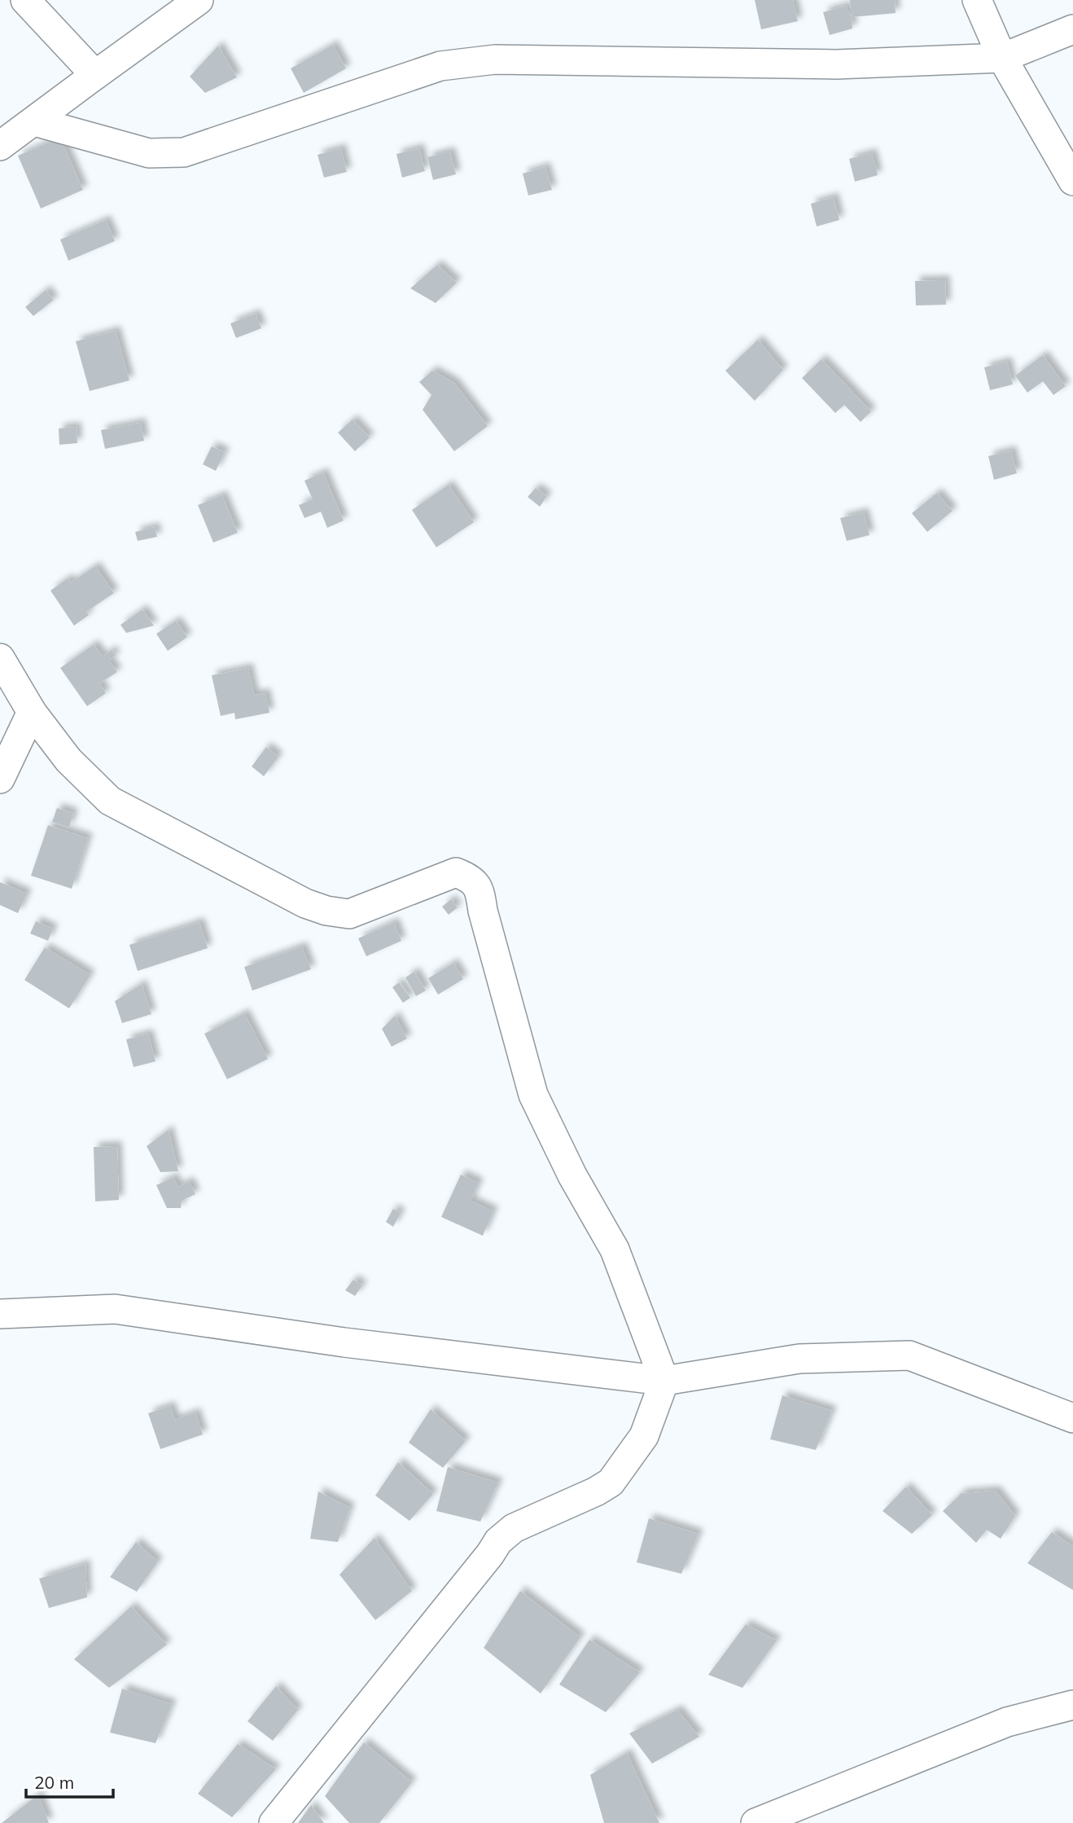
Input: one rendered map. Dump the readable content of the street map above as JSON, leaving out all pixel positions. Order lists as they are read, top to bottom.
{
  "scale_bar": "20 m"
}
